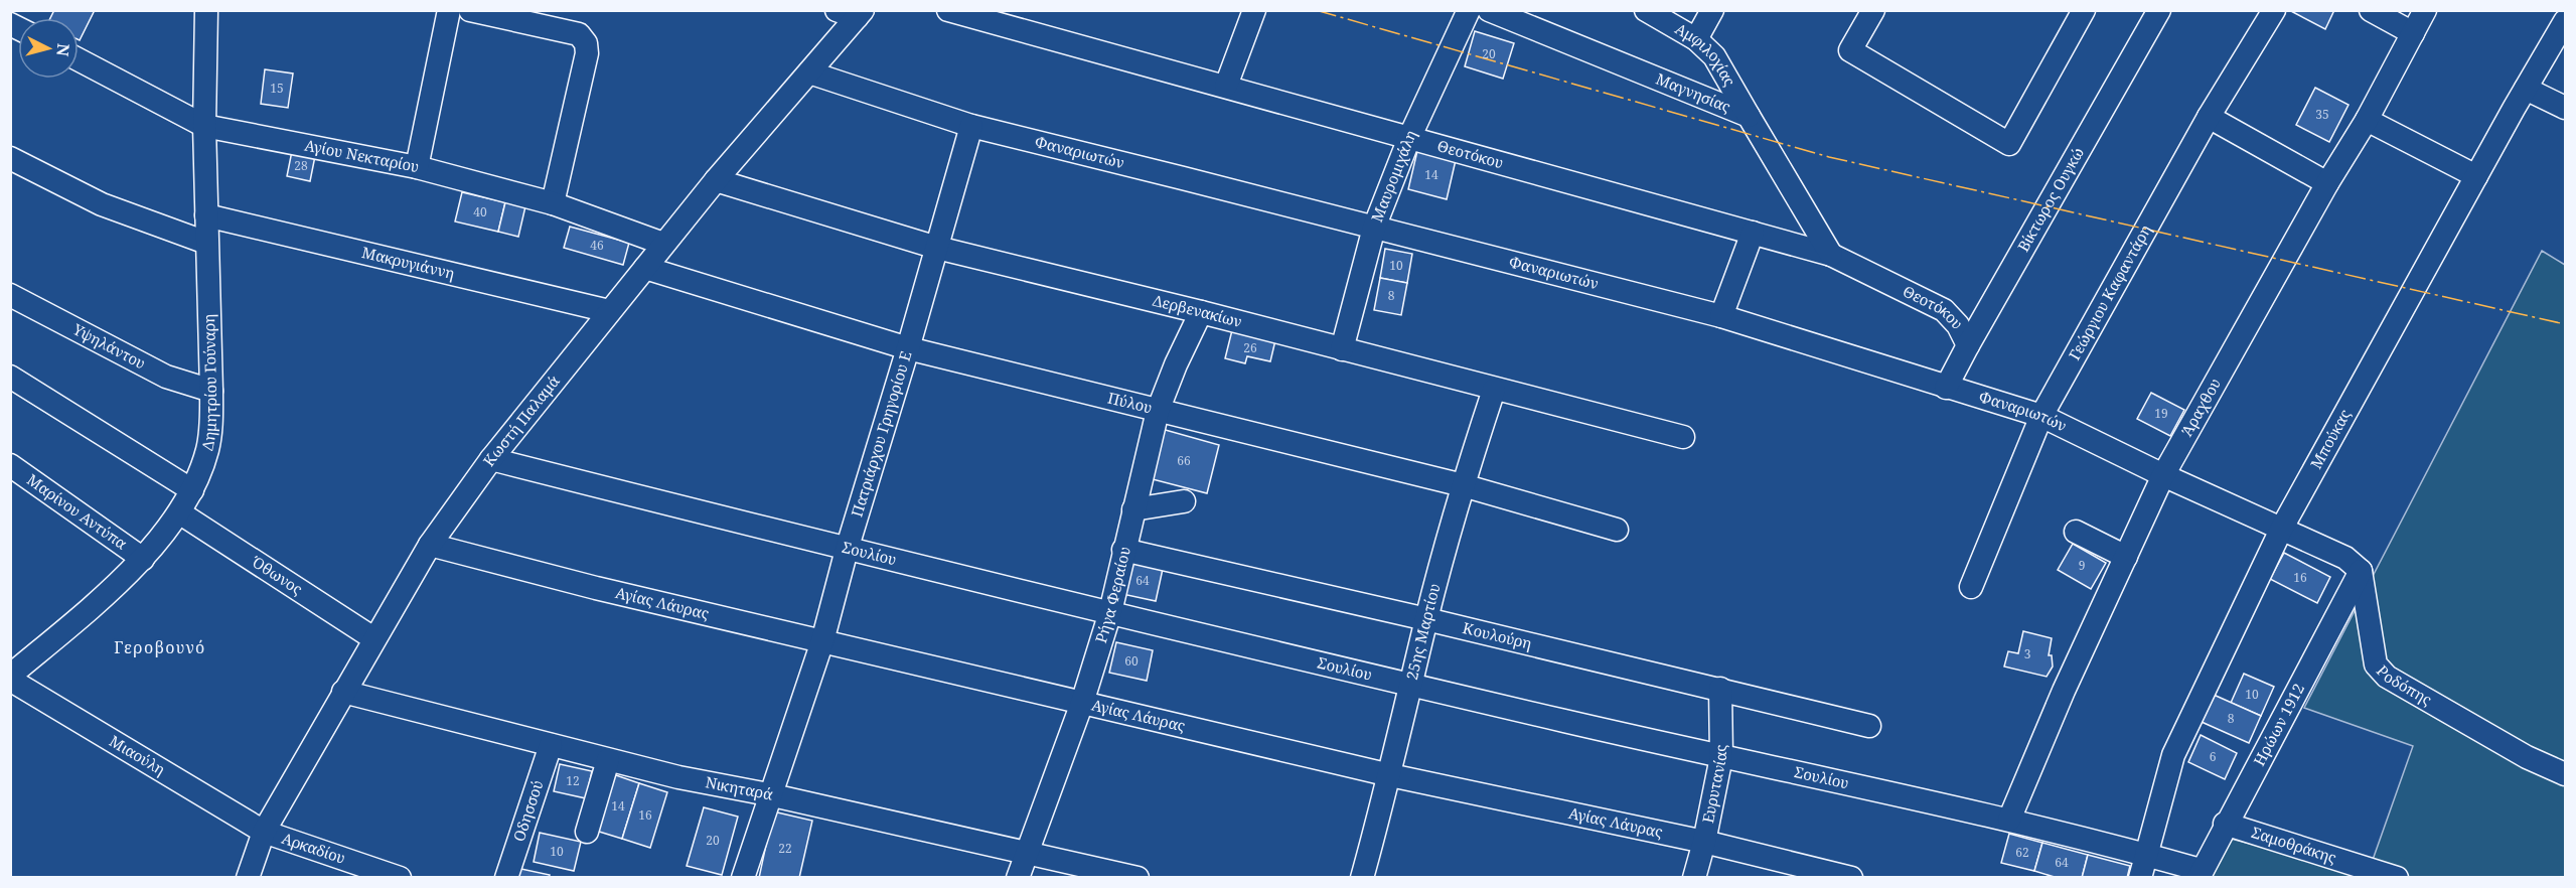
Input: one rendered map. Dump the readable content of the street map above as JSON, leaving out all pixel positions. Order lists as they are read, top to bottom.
{
  "streets": {
    "street": [
      "Αμφιλοχίας",
      "Μαγνησίας",
      "Φαναριωτών",
      "Θεοτόκου",
      "Αγίου Νεκταρίου",
      "Μαυρομιχάλη",
      "Βίκτωρος Ουγκώ",
      "Μακρυγιάννη",
      "Γεώργιου Καφαντάρη",
      "Δερβενακίων",
      "Υψηλάντου",
      "Δημητρίου Γούναρη",
      "Πύλου",
      "Άραχθου",
      "Κωστή Παλαμά",
      "Πατριάρχου Γρηγορίου Ε",
      "Μπούκας",
      "Μαρίνου Αντύπα",
      "Σουλίου",
      "Όθωνος",
      "Ρήγα Φεραίου",
      "Αγίας Λάυρας",
      "25ης Μαρτίου",
      "Κουλούρη",
      "Ροδόπης",
      "Ηρώων 1912",
      "Μιαούλη",
      "Ευρυτανίας",
      "Νικηταρά",
      "Οδησσού",
      "Σαμοθράκης",
      "Αρκαδίου"
    ]
  },
  "crossings": [
    ["Αμφιλοχίας", "Μαγνησίας"],
    ["Μαγνησίας", "Θεοτόκου"],
    ["Φαναριωτών", "Μαυρομιχάλη"],
    ["Φαναριωτών", "Βίκτωρος Ουγκώ"],
    ["Φαναριωτών", "Γεώργιου Καφαντάρη"],
    ["Φαναριωτών", "Άραχθου"],
    ["Φαναριωτών", "Κωστή Παλαμά"],
    ["Φαναριωτών", "Πατριάρχου Γρηγορίου Ε"],
    ["Φαναριωτών", "Μπούκας"],
    ["Θεοτόκου", "Μαυρομιχάλη"],
    ["Θεοτόκου", "Βίκτωρος Ουγκώ"],
    ["Αγίου Νεκταρίου", "Δημητρίου Γούναρη"],
    ["Αγίου Νεκταρίου", "Κωστή Παλαμά"],
    ["Μαυρομιχάλη", "Δερβενακίων"],
    ["Μακρυγιάννη", "Δημητρίου Γούναρη"],
    ["Μακρυγιάννη", "Κωστή Παλαμά"],
    ["Δερβενακίων", "Κωστή Παλαμά"],
    ["Δερβενακίων", "Πατριάρχου Γρηγορίου Ε"],
    ["Δερβενακίων", "Ρήγα Φεραίου"],
    ["Δερβενακίων", "25ης Μαρτίου"],
    ["Υψηλάντου", "Δημητρίου Γούναρη"],
    ["Δημητρίου Γούναρη", "Μαρίνου Αντύπα"],
    ["Δημητρίου Γούναρη", "Όθωνος"],
    ["Δημητρίου Γούναρη", "Μιαούλη"],
    ["Πύλου", "Κωστή Παλαμά"],
    ["Πύλου", "Πατριάρχου Γρηγορίου Ε"],
    ["Πύλου", "Ρήγα Φεραίου"],
    ["Πύλου", "25ης Μαρτίου"],
    ["Άραχθου", "Σουλίου"],
    ["Κωστή Παλαμά", "Σουλίου"],
    ["Κωστή Παλαμά", "Όθωνος"],
    ["Κωστή Παλαμά", "Αγίας Λάυρας"],
    ["Κωστή Παλαμά", "Μιαούλη"],
    ["Κωστή Παλαμά", "Νικηταρά"],
    ["Κωστή Παλαμά", "Αρκαδίου"],
    ["Πατριάρχου Γρηγορίου Ε", "Σουλίου"],
    ["Πατριάρχου Γρηγορίου Ε", "Αγίας Λάυρας"],
    ["Πατριάρχου Γρηγορίου Ε", "Νικηταρά"],
    ["Μπούκας", "Σουλίου"],
    ["Σουλίου", "Ρήγα Φεραίου"],
    ["Σουλίου", "25ης Μαρτίου"],
    ["Σουλίου", "Ηρώων 1912"],
    ["Σουλίου", "Ευρυτανίας"],
    ["Ρήγα Φεραίου", "Αγίας Λάυρας"],
    ["Ρήγα Φεραίου", "Κουλούρη"],
    ["Ρήγα Φεραίου", "Νικηταρά"],
    ["Αγίας Λάυρας", "25ης Μαρτίου"],
    ["Αγίας Λάυρας", "Ευρυτανίας"],
    ["25ης Μαρτίου", "Κουλούρη"],
    ["Κουλούρη", "Ευρυτανίας"],
    ["Ροδόπης", "Ηρώων 1912"],
    ["Ηρώων 1912", "Σαμοθράκης"],
    ["Μιαούλη", "Αρκαδίου"],
    ["Νικηταρά", "Οδησσού"]
  ],
  "districts": ["Γεροβουνό"],
  "house_numbers": [
    "20",
    "15",
    "35",
    "28",
    "14",
    "40",
    "46",
    "10",
    "8",
    "26",
    "19",
    "66",
    "9",
    "16",
    "64",
    "3",
    "60",
    "10",
    "8",
    "6",
    "12",
    "14",
    "16",
    "20",
    "22",
    "10",
    "62",
    "64"
  ],
  "north": "right"
}
